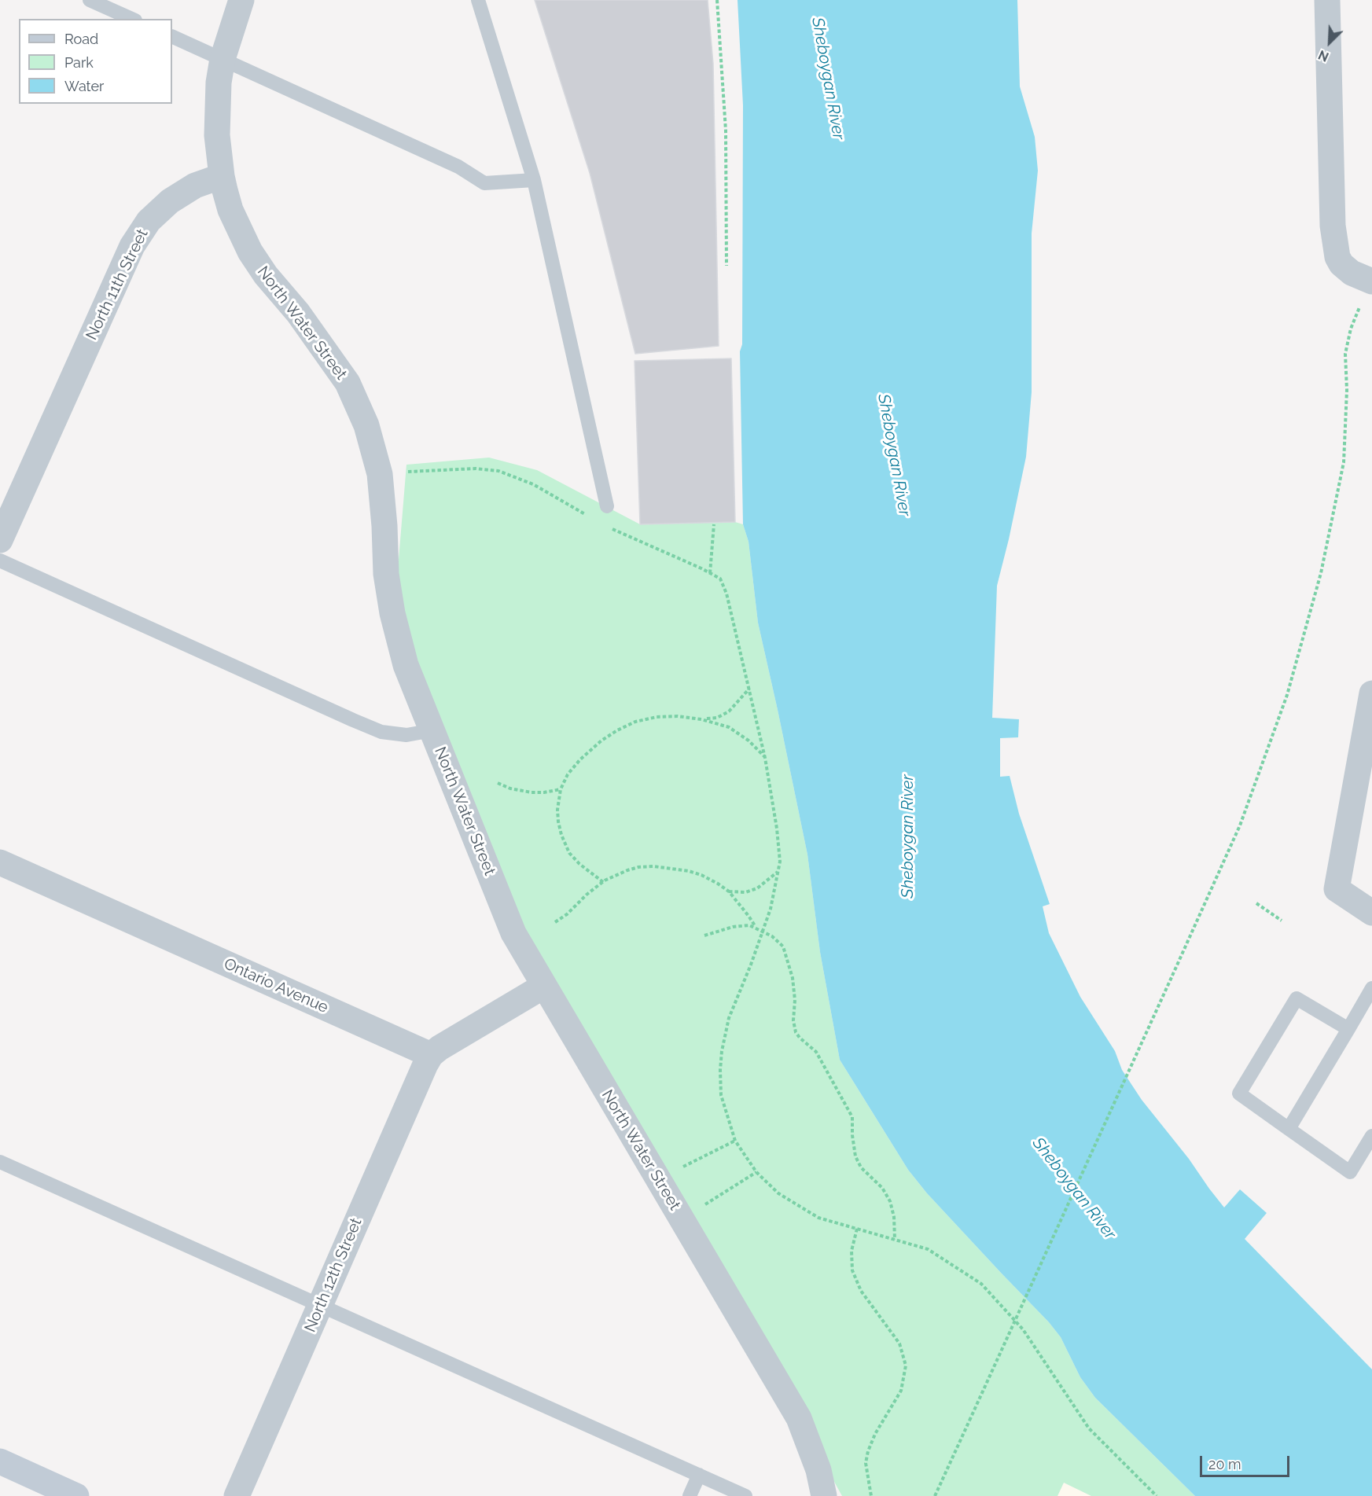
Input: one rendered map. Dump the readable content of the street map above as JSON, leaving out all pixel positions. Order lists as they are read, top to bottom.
{
  "streets": {
    "street": [
      "North 11th Street",
      "North Water Street",
      "Ontario Avenue",
      "North 12th Street"
    ]
  },
  "crossings": [
    ["North 11th Street", "North Water Street"],
    ["Ontario Avenue", "North 12th Street"]
  ],
  "water": ["Sheboygan River"],
  "legend": ["Road", "Park", "Water"],
  "scale_bar": "20 m",
  "north": "bottom left"
}
